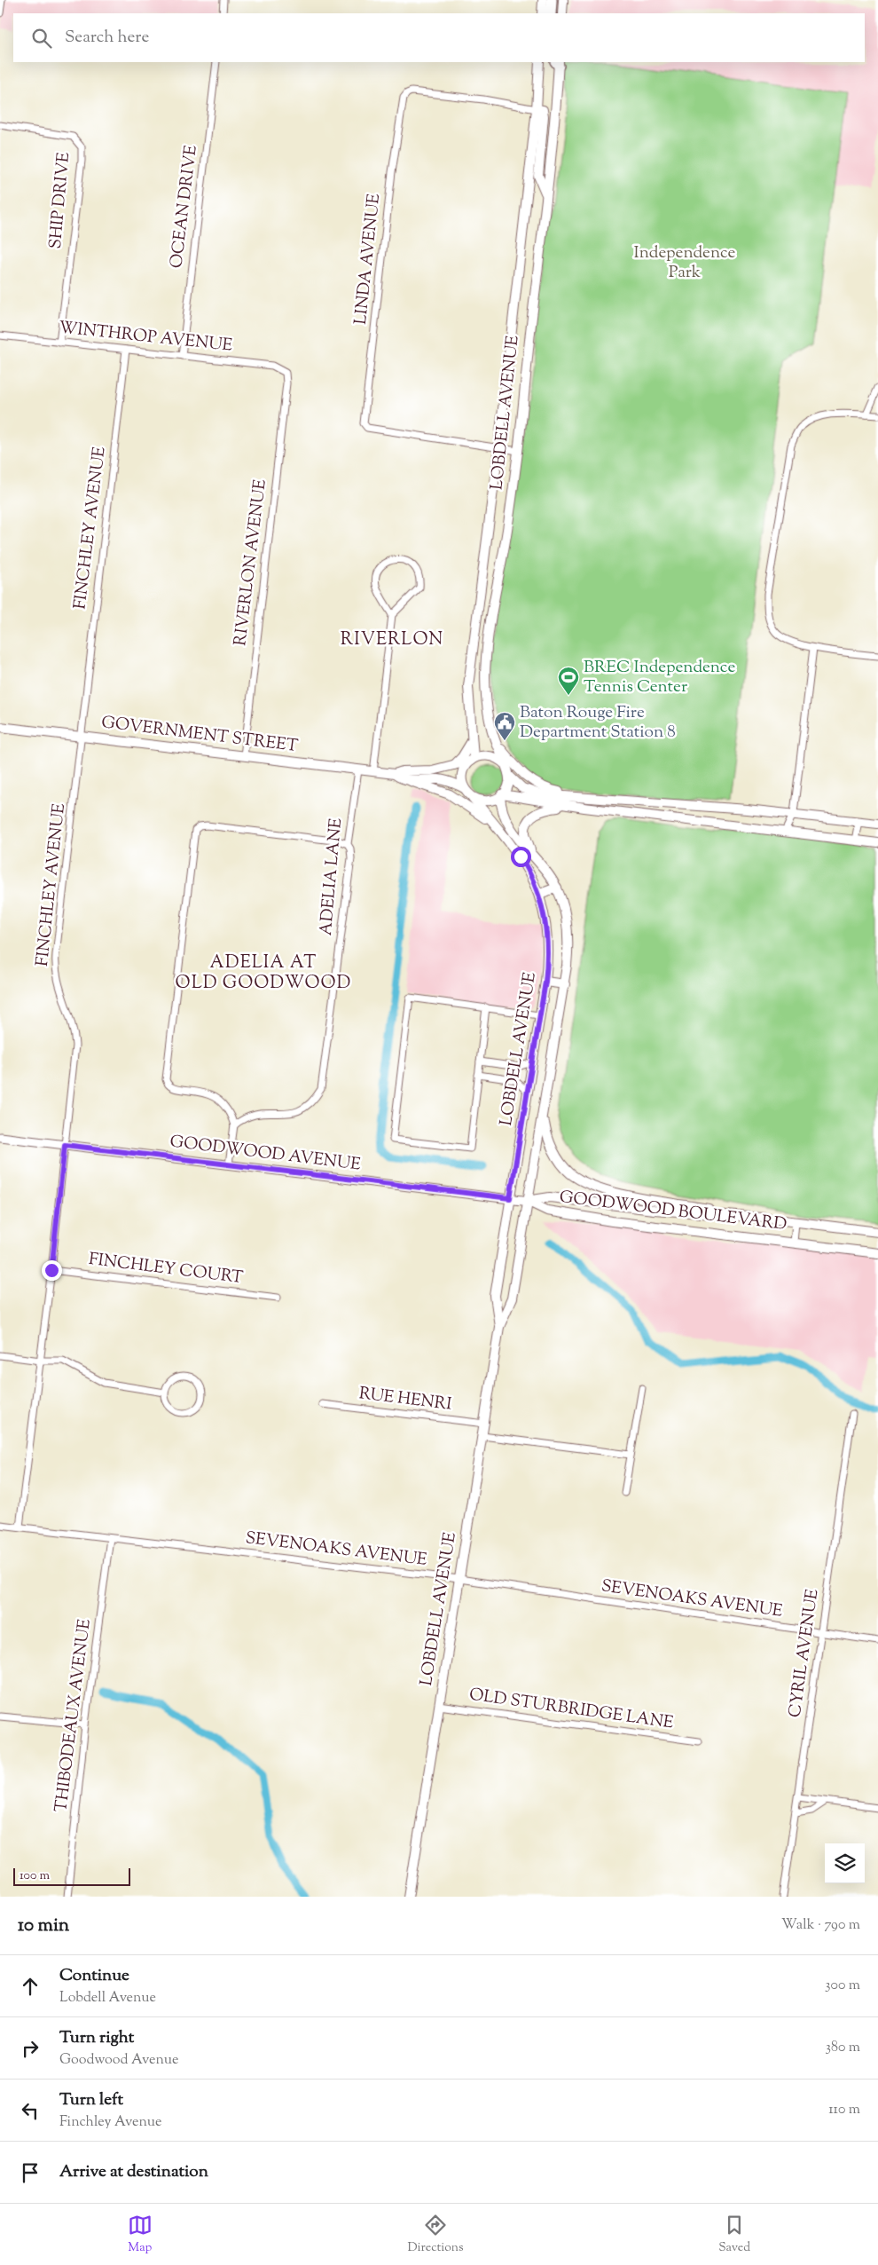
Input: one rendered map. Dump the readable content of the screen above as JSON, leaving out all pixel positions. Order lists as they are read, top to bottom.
{
  "streets": {
    "main road": [
      "LOBDELL AVENUE",
      "GOVERNMENT STREET",
      "GOODWOOD AVENUE",
      "GOODWOOD BOULEVARD"
    ],
    "street": [
      "SHIP DRIVE",
      "OCEAN DRIVE",
      "LINDA AVENUE",
      "WINTHROP AVENUE",
      "FINCHLEY AVENUE",
      "RIVERLON AVENUE",
      "ADELIA LANE",
      "FINCHLEY COURT",
      "RUE HENRI",
      "SEVENOAKS AVENUE",
      "CYRIL AVENUE",
      "OLD STURBRIDGE LANE",
      "THIBODEAUX AVENUE"
    ]
  },
  "crossings": [
    ["SHIP DRIVE", "WINTHROP AVENUE"],
    ["OCEAN DRIVE", "WINTHROP AVENUE"],
    ["LINDA AVENUE", "LOBDELL AVENUE"],
    ["WINTHROP AVENUE", "FINCHLEY AVENUE"],
    ["WINTHROP AVENUE", "RIVERLON AVENUE"],
    ["LOBDELL AVENUE", "GOVERNMENT STREET"],
    ["LOBDELL AVENUE", "GOODWOOD AVENUE"],
    ["LOBDELL AVENUE", "GOODWOOD BOULEVARD"],
    ["LOBDELL AVENUE", "RUE HENRI"],
    ["LOBDELL AVENUE", "SEVENOAKS AVENUE"],
    ["LOBDELL AVENUE", "OLD STURBRIDGE LANE"],
    ["FINCHLEY AVENUE", "GOVERNMENT STREET"],
    ["FINCHLEY AVENUE", "GOODWOOD AVENUE"],
    ["FINCHLEY AVENUE", "FINCHLEY COURT"],
    ["FINCHLEY AVENUE", "SEVENOAKS AVENUE"],
    ["RIVERLON AVENUE", "GOVERNMENT STREET"],
    ["GOVERNMENT STREET", "ADELIA LANE"],
    ["GOODWOOD AVENUE", "GOODWOOD BOULEVARD"],
    ["SEVENOAKS AVENUE", "CYRIL AVENUE"],
    ["SEVENOAKS AVENUE", "THIBODEAUX AVENUE"]
  ],
  "districts": ["RIVERLON", "ADELIA AT OLD GOODWOOD"],
  "parks": ["Independence Park"],
  "places": {
    "sports": ["BREC Independence Tennis Center"],
    "public building": ["Baton Rouge Fire Department Station 8"]
  },
  "scale_bar": "100 m",
  "page": {
    "search": "Search here",
    "scale": "100 m",
    "heading": ["10 min", "Walk · 790 m"],
    "list": [
      ["Continue", "Lobdell Avenue", "300 m"],
      ["Turn right", "Goodwood Avenue", "380 m"],
      ["Turn left", "Finchley Avenue", "110 m"],
      "Arrive at destination"
    ],
    "nav": ["Map", "Directions", "Saved"]
  }
}
